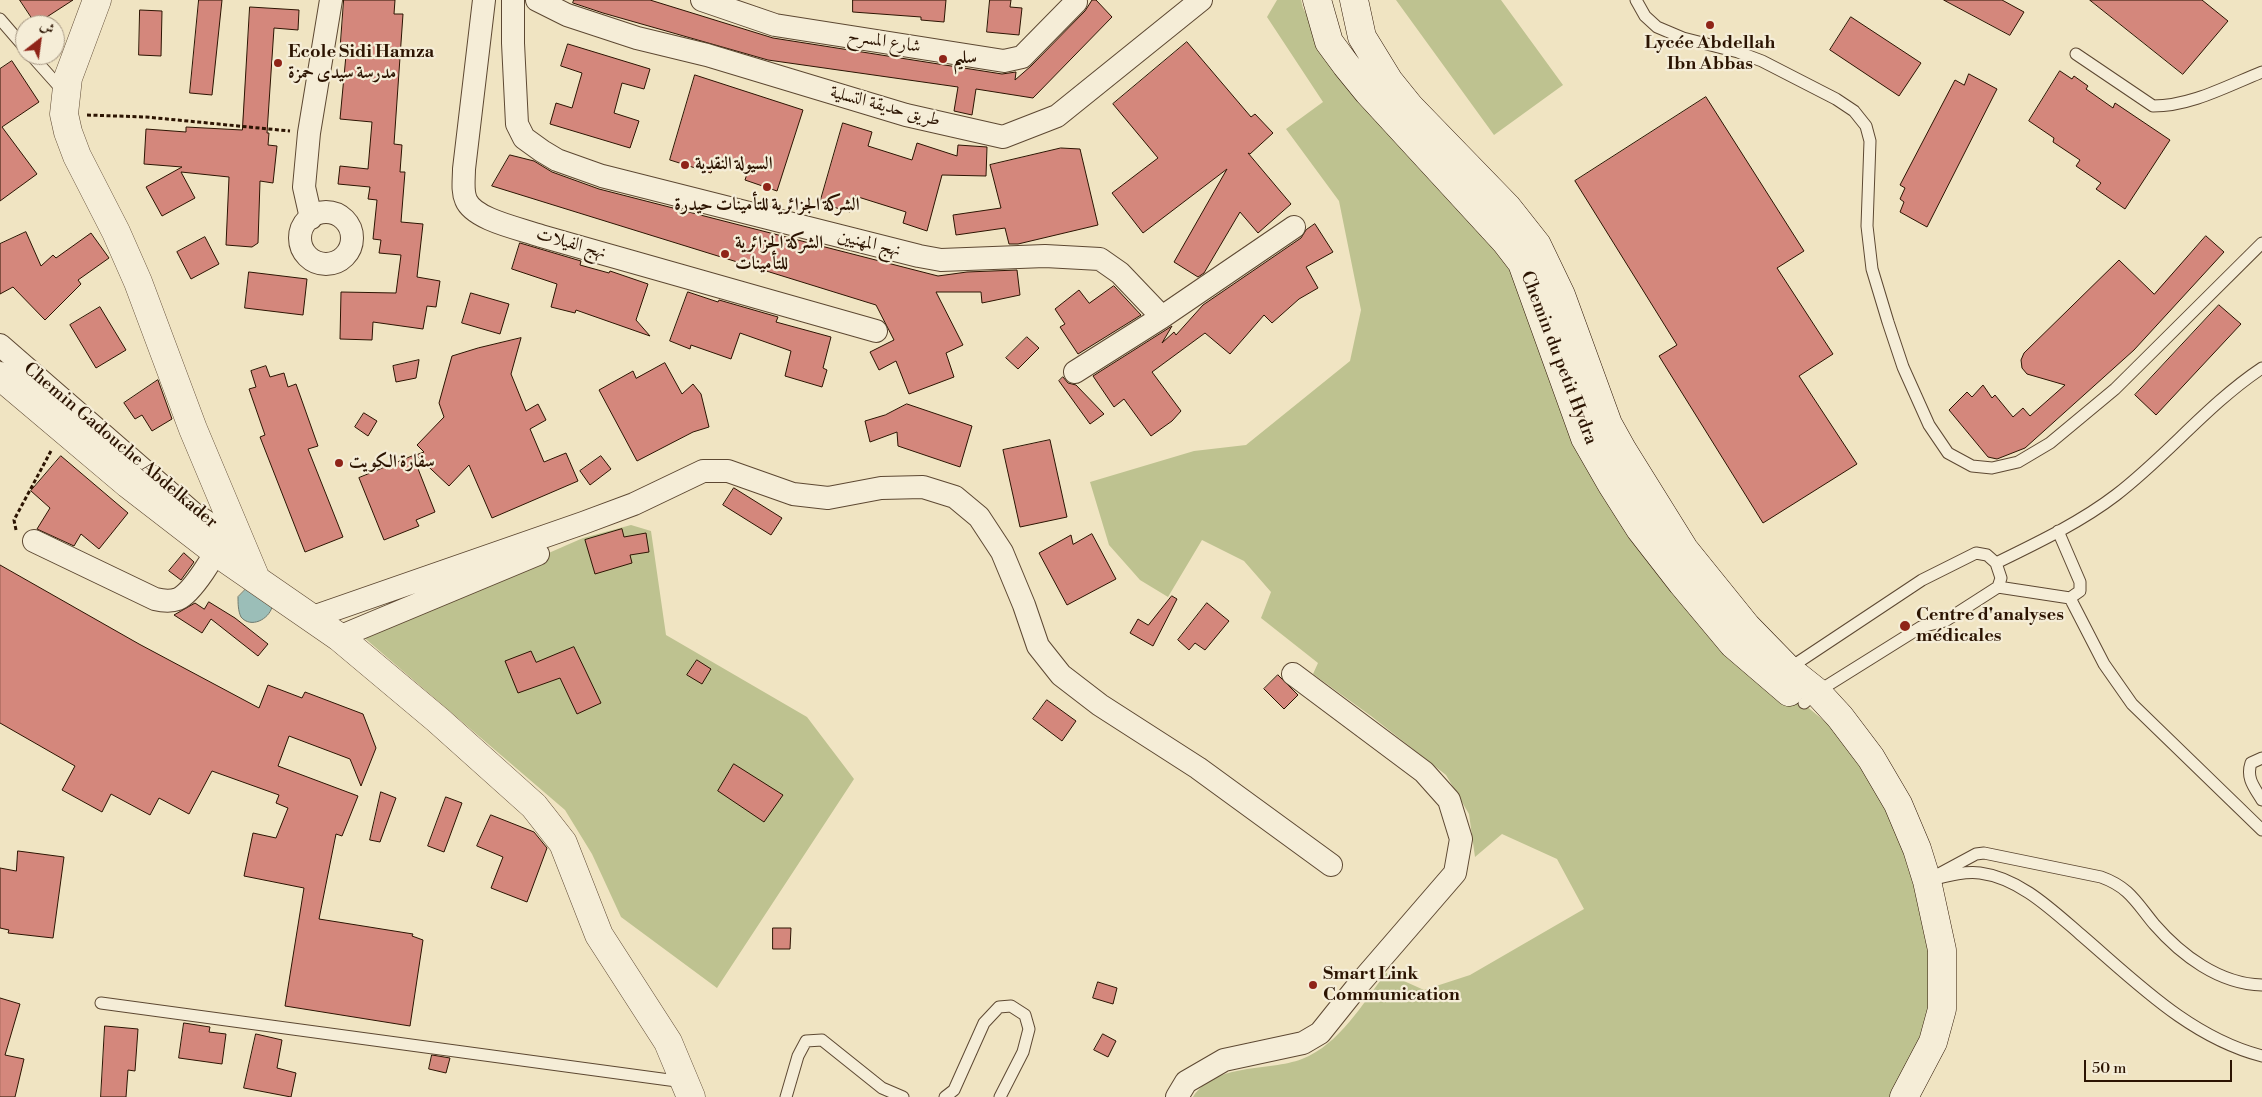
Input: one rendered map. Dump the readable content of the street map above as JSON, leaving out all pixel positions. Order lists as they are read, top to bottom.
{
  "streets": {
    "main road": ["Chemin du petit Hydra"],
    "street": [
      "شارع المسرح",
      "طريق حديقة التسلية",
      "نهج الفيلات",
      "نهج المهنيين",
      "Chemin Gadouche Abdelkader"
    ]
  },
  "places": [
    "Lycée Abdellah Ibn Abbas",
    "سليم",
    "Ecole Sidi Hamza مدرسة سيدى حمزة",
    "السيولة النقدية",
    "الشركة الجزائرية للتأمينات حيدرة",
    "الشركة الجزائرية للتأمينات",
    "سفارة الكويت",
    "Centre d'analyses médicales",
    "Smart Link Communication"
  ],
  "scale_bar": "50 m",
  "north": "top right"
}
